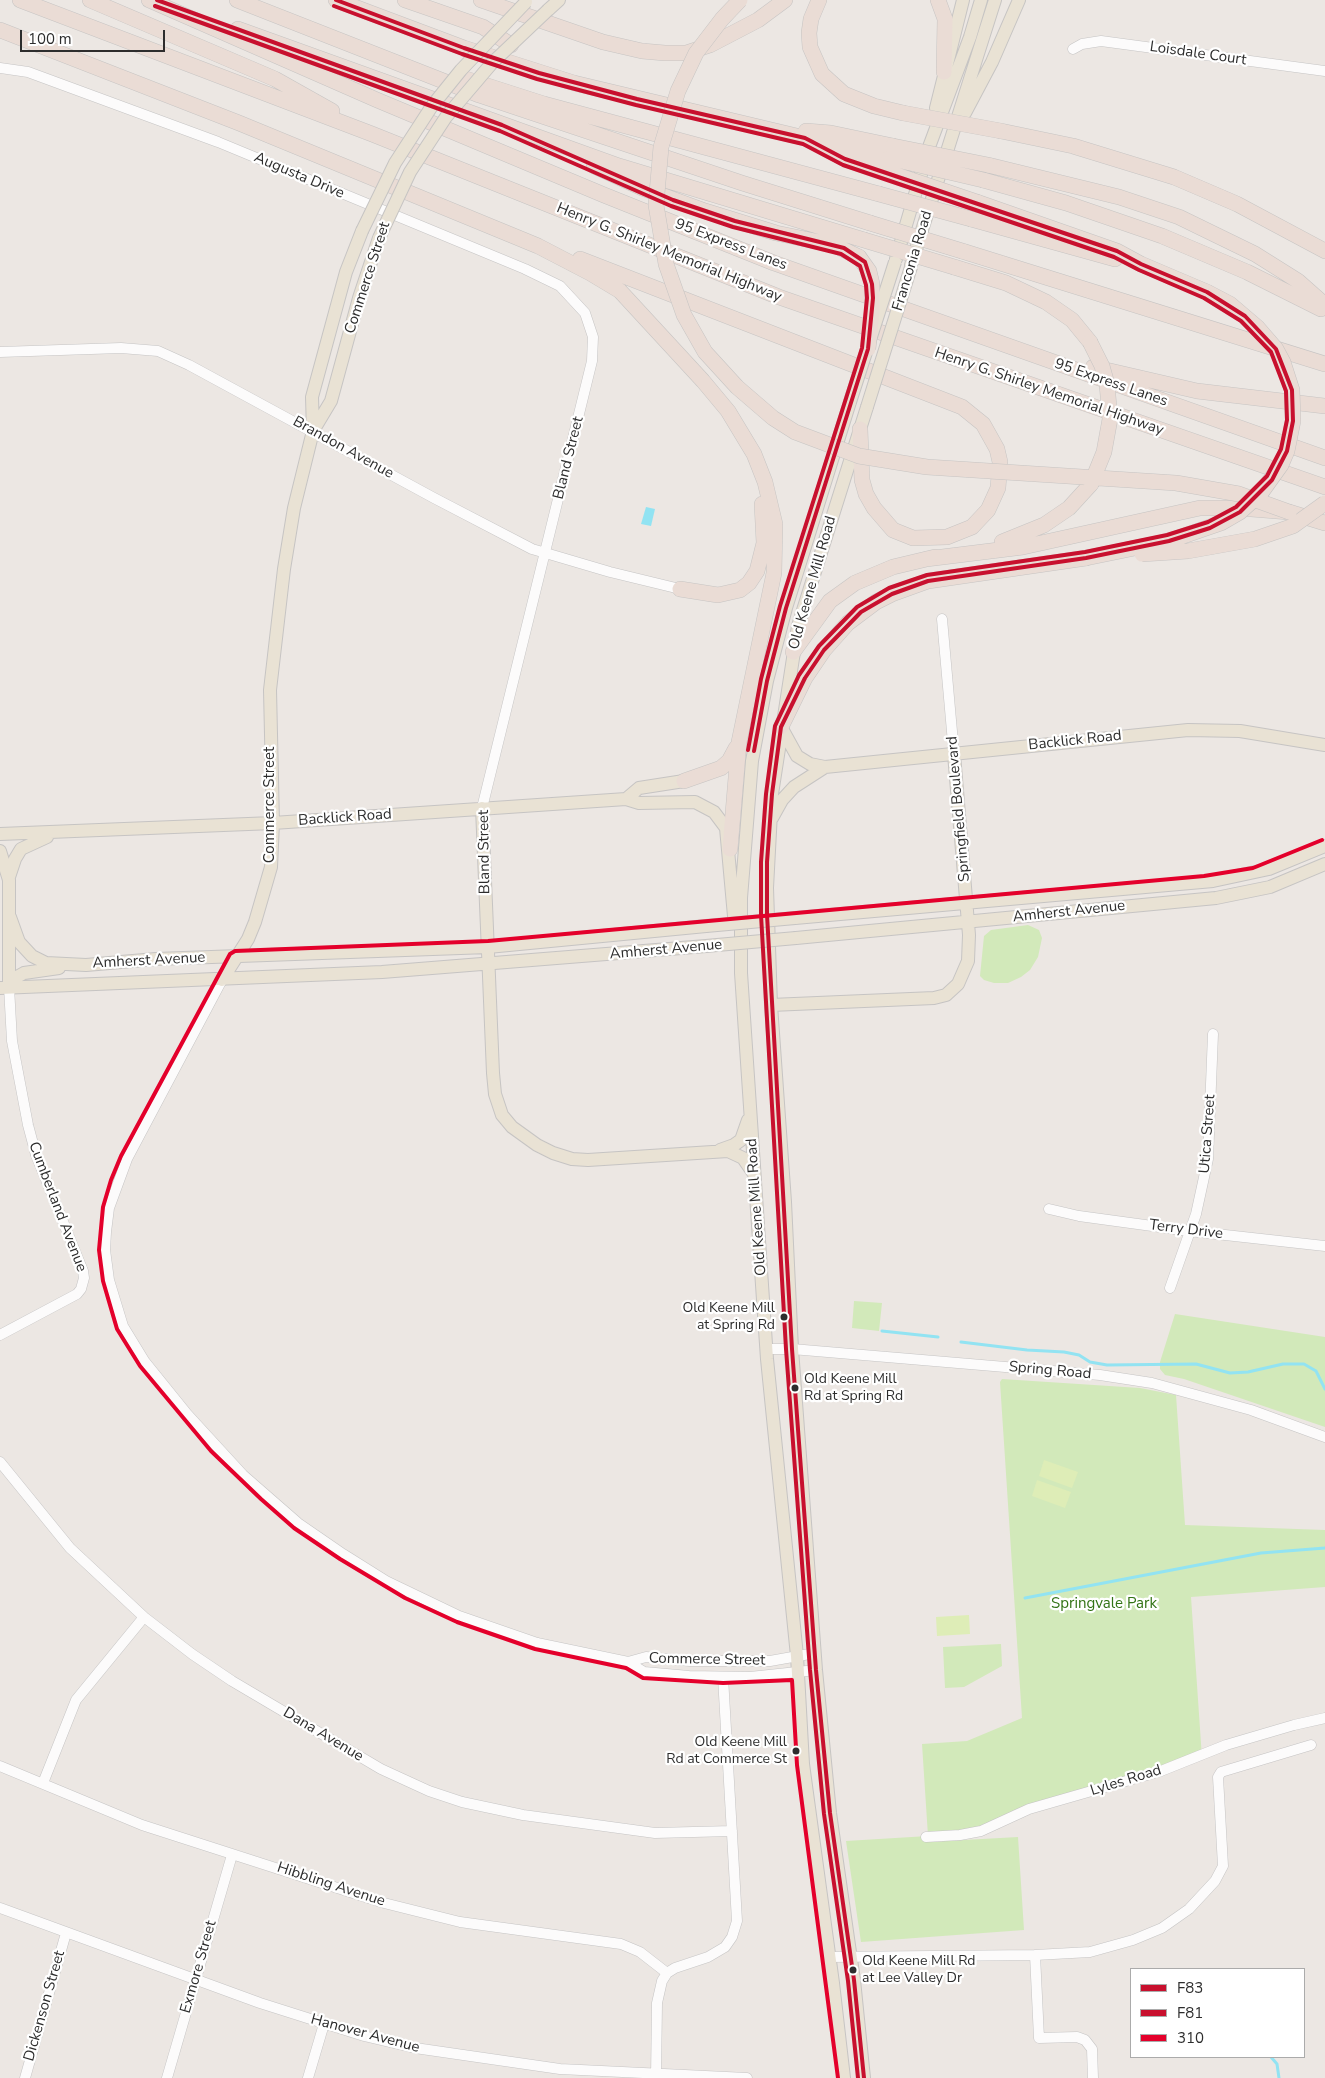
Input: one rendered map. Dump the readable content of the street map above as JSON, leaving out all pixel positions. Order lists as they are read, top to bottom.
{
  "streets": {
    "highway": ["95 Express Lanes", "Henry G. Shirley Memorial Highway"],
    "main road": [
      "Franconia Road",
      "Commerce Street",
      "Bland Street",
      "Old Keene Mill Road",
      "Backlick Road",
      "Springfield Boulevard",
      "Amherst Avenue",
      "Cumberland Avenue"
    ],
    "street": [
      "Loisdale Court",
      "Augusta Drive",
      "Brandon Avenue",
      "Utica Street",
      "Terry Drive",
      "Spring Road",
      "Dana Avenue",
      "Lyles Road",
      "Hibbling Avenue",
      "Exmore Street",
      "Dickenson Street",
      "Hanover Avenue"
    ]
  },
  "crossings": [
    ["Augusta Drive", "Bland Street"],
    ["Franconia Road", "Old Keene Mill Road"],
    ["Commerce Street", "Brandon Avenue"],
    ["Commerce Street", "Old Keene Mill Road"],
    ["Commerce Street", "Backlick Road"],
    ["Commerce Street", "Amherst Avenue"],
    ["Brandon Avenue", "Bland Street"],
    ["Bland Street", "Backlick Road"],
    ["Bland Street", "Amherst Avenue"],
    ["Old Keene Mill Road", "Backlick Road"],
    ["Old Keene Mill Road", "Springfield Boulevard"],
    ["Old Keene Mill Road", "Spring Road"],
    ["Backlick Road", "Springfield Boulevard"],
    ["Backlick Road", "Cumberland Avenue"],
    ["Springfield Boulevard", "Amherst Avenue"],
    ["Amherst Avenue", "Cumberland Avenue"],
    ["Utica Street", "Terry Drive"],
    ["Hibbling Avenue", "Exmore Street"],
    ["Exmore Street", "Hanover Avenue"],
    ["Dickenson Street", "Hanover Avenue"]
  ],
  "parks": ["Springvale Park"],
  "places": [
    "Old Keene Mill at Spring Rd",
    "Old Keene Mill Rd at Spring Rd",
    "Old Keene Mill Rd at Commerce St",
    "Old Keene Mill Rd at Lee Valley Dr"
  ],
  "lines": ["transit line F83", "transit line F81", "transit line 310"],
  "legend": ["F83", "F81", "310"],
  "scale_bar": "100 m"
}
